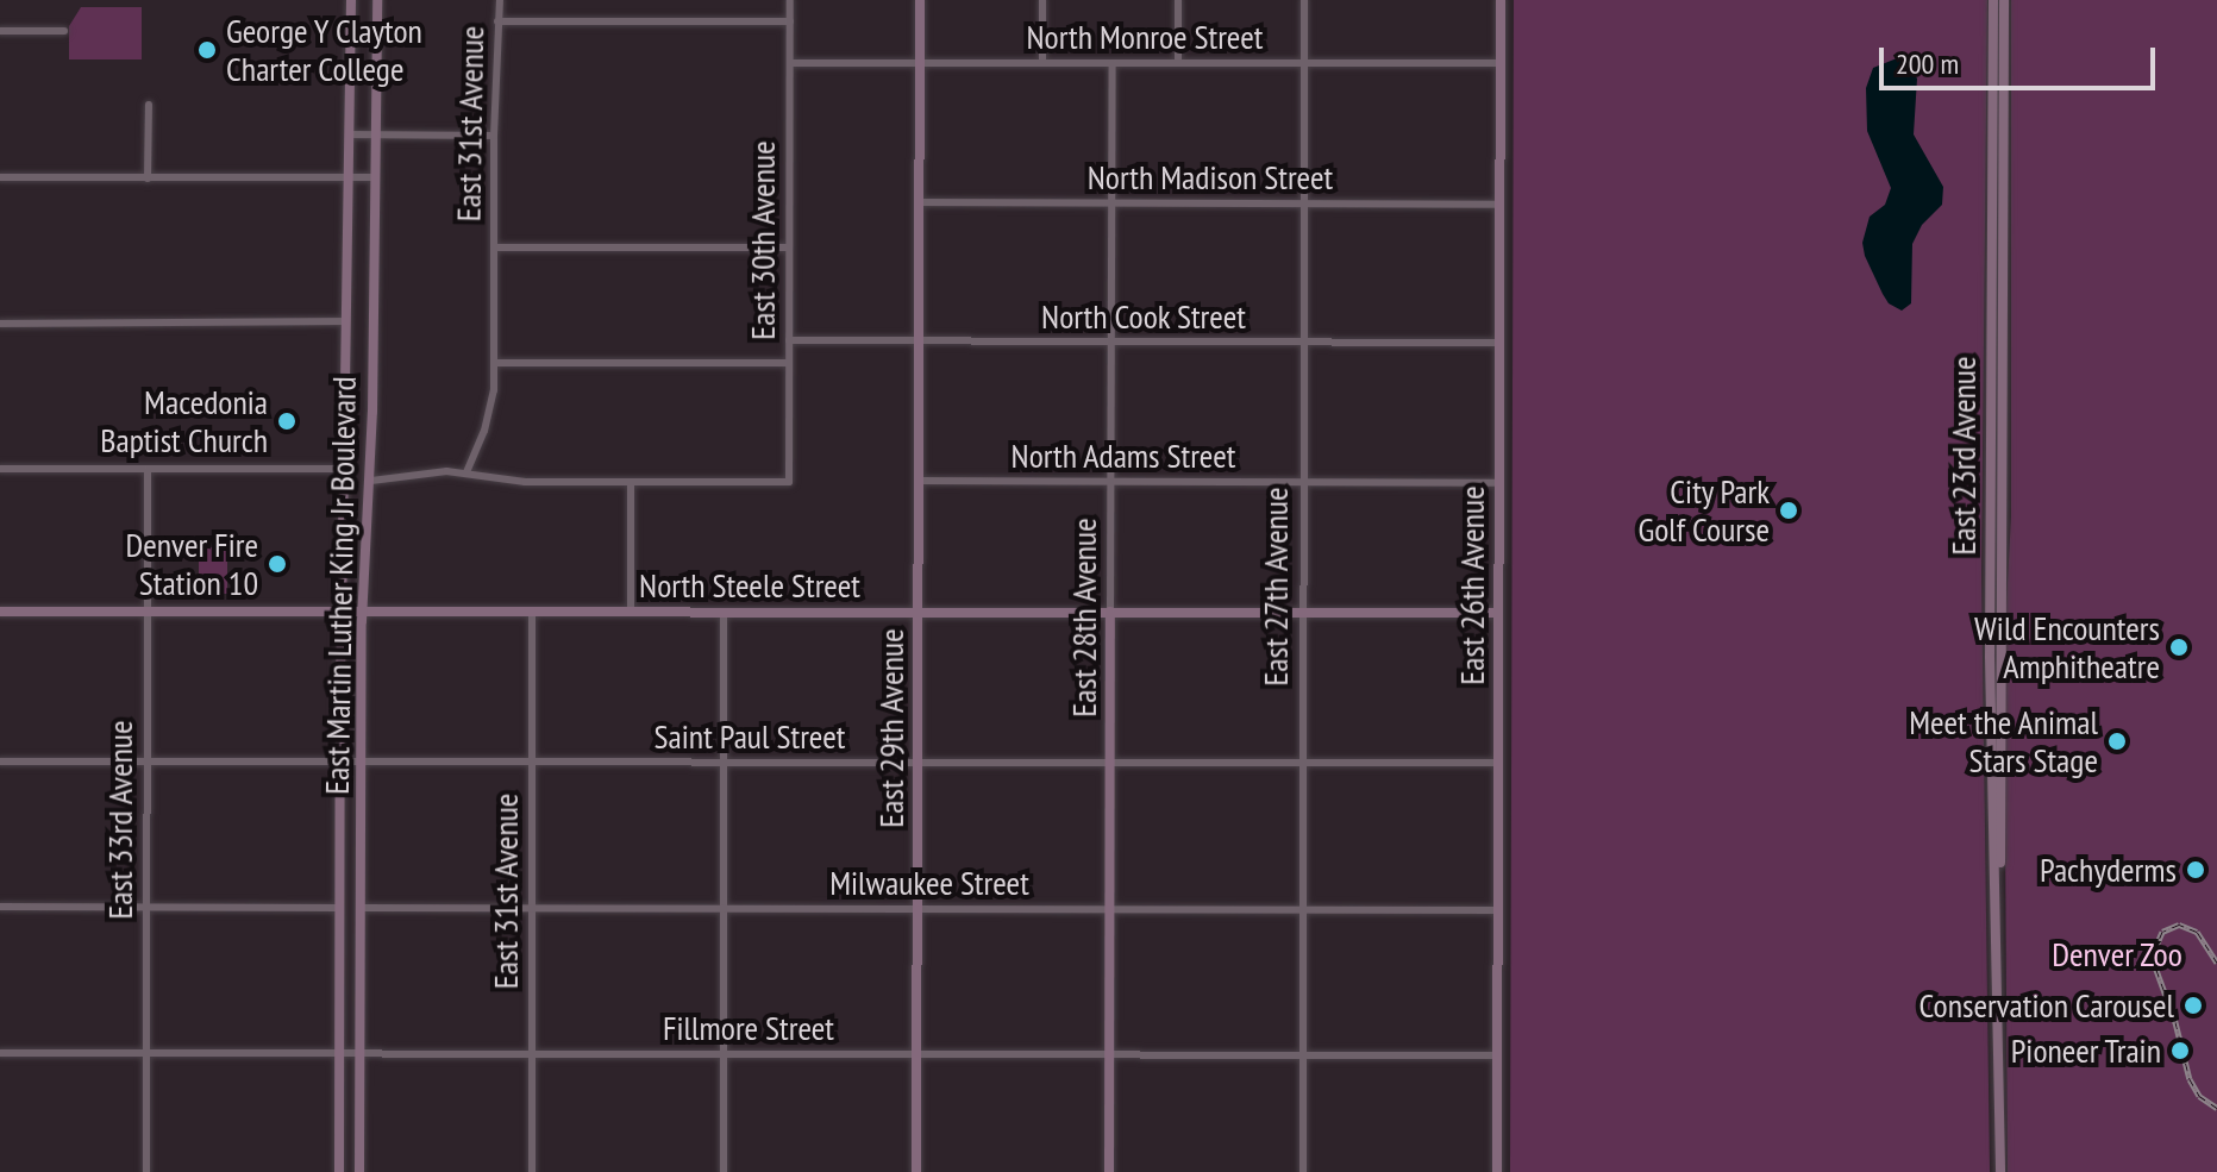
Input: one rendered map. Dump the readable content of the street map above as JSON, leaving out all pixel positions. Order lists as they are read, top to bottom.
{
  "streets": {
    "main road": [
      "East 23rd Avenue",
      "East Martin Luther King Jr Boulevard",
      "North Steele Street",
      "East 26th Avenue",
      "East 28th Avenue",
      "East 29th Avenue"
    ],
    "street": [
      "North Monroe Street",
      "East 31st Avenue",
      "North Madison Street",
      "East 30th Avenue",
      "North Cook Street",
      "North Adams Street",
      "East 27th Avenue",
      "Saint Paul Street",
      "East 33rd Avenue",
      "Milwaukee Street",
      "Fillmore Street"
    ]
  },
  "crossings": [
    ["North Monroe Street", "East 30th Avenue"],
    ["North Monroe Street", "East 26th Avenue"],
    ["North Monroe Street", "East 27th Avenue"],
    ["North Monroe Street", "East 28th Avenue"],
    ["North Monroe Street", "East 29th Avenue"],
    ["East 31st Avenue", "North Steele Street"],
    ["East 31st Avenue", "Saint Paul Street"],
    ["East 31st Avenue", "Milwaukee Street"],
    ["East 31st Avenue", "Fillmore Street"],
    ["North Madison Street", "East 26th Avenue"],
    ["North Madison Street", "East 27th Avenue"],
    ["North Madison Street", "East 28th Avenue"],
    ["North Madison Street", "East 29th Avenue"],
    ["East 30th Avenue", "North Cook Street"],
    ["North Cook Street", "East 26th Avenue"],
    ["North Cook Street", "East 27th Avenue"],
    ["North Cook Street", "East 28th Avenue"],
    ["North Cook Street", "East 29th Avenue"],
    ["North Adams Street", "East 26th Avenue"],
    ["North Adams Street", "East 27th Avenue"],
    ["North Adams Street", "East 28th Avenue"],
    ["North Adams Street", "East 29th Avenue"],
    ["East Martin Luther King Jr Boulevard", "North Steele Street"],
    ["East Martin Luther King Jr Boulevard", "Saint Paul Street"],
    ["East Martin Luther King Jr Boulevard", "Milwaukee Street"],
    ["East Martin Luther King Jr Boulevard", "Fillmore Street"],
    ["North Steele Street", "East 26th Avenue"],
    ["North Steele Street", "East 27th Avenue"],
    ["North Steele Street", "East 28th Avenue"],
    ["North Steele Street", "East 29th Avenue"],
    ["North Steele Street", "East 33rd Avenue"],
    ["East 26th Avenue", "Saint Paul Street"],
    ["East 26th Avenue", "Milwaukee Street"],
    ["East 26th Avenue", "Fillmore Street"],
    ["East 27th Avenue", "Saint Paul Street"],
    ["East 27th Avenue", "Milwaukee Street"],
    ["East 27th Avenue", "Fillmore Street"],
    ["East 28th Avenue", "Saint Paul Street"],
    ["East 28th Avenue", "Milwaukee Street"],
    ["East 28th Avenue", "Fillmore Street"],
    ["East 29th Avenue", "Saint Paul Street"],
    ["East 29th Avenue", "Milwaukee Street"],
    ["East 29th Avenue", "Fillmore Street"],
    ["Saint Paul Street", "East 33rd Avenue"],
    ["East 33rd Avenue", "Fillmore Street"]
  ],
  "parks": ["Denver Zoo"],
  "places": [
    "George Y Clayton Charter College",
    "Macedonia Baptist Church",
    "City Park Golf Course",
    "Denver Fire Station 10",
    "Wild Encounters Amphitheatre",
    "Meet the Animal Stars Stage",
    "Pachyderms",
    "Conservation Carousel",
    "Pioneer Train"
  ],
  "scale_bar": "200 m"
}
